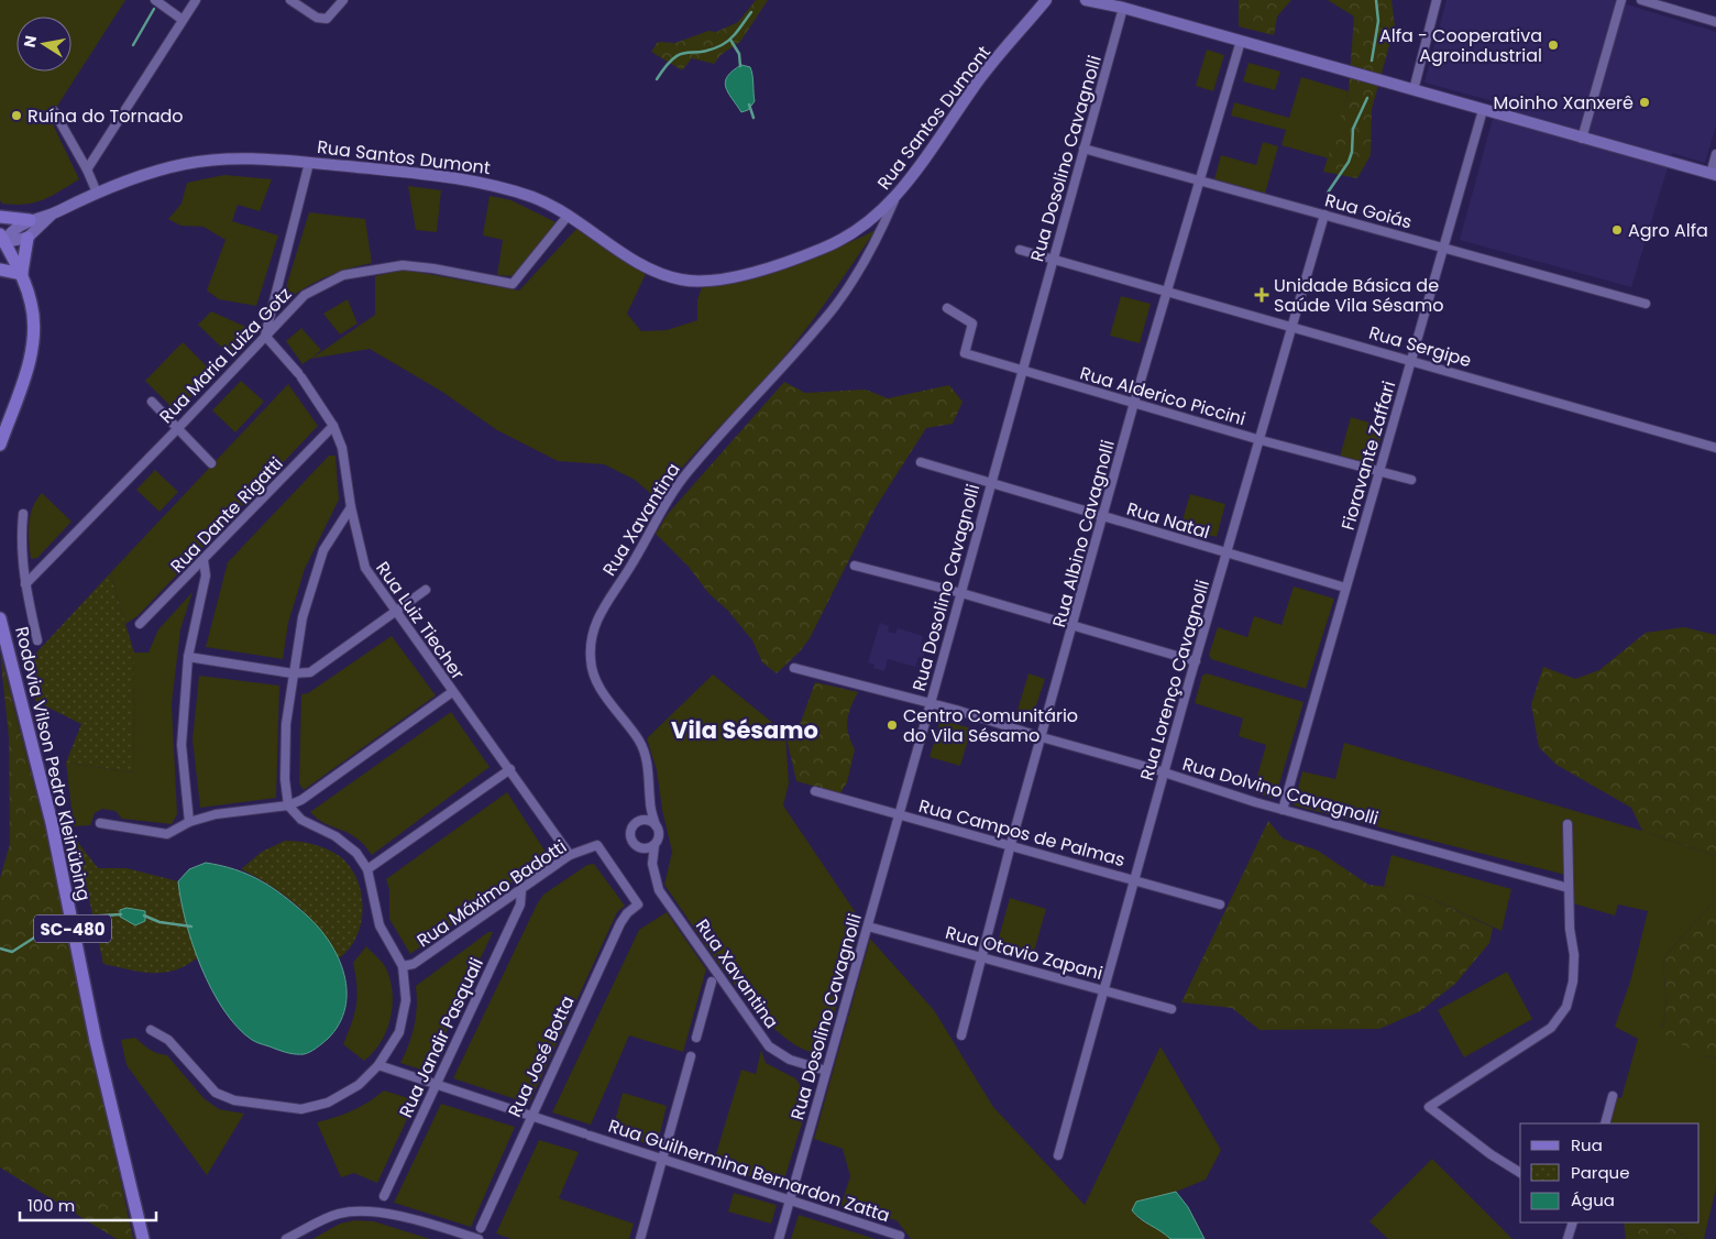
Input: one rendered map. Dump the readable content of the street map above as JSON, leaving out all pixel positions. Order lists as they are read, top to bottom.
{
  "streets": {
    "main road": ["Rua Santos Dumont", "Rodovia Vilson Pedro Kleinübing", "SC-480"],
    "street": [
      "Rua Dosolino Cavagnolli",
      "Rua Goiás",
      "Rua Sergipe",
      "Rua Maria Luiza Gotz",
      "Rua Alderico Piccini",
      "Fioravante Zaffari",
      "Rua Dante Rigatti",
      "Rua Xavantina",
      "Rua Natal",
      "Rua Albino Cavagnolli",
      "Rua Luiz Tiecher",
      "Rua Lorenço Cavagnolli",
      "Rua Dolvino Cavagnolli",
      "Rua Campos de Palmas",
      "Rua Máximo Badotti",
      "Rua Otavio Zapani",
      "Rua Jandir Pasquali",
      "Rua José Botta",
      "Rua Guilhermina Bernardon Zatta"
    ]
  },
  "crossings": [
    ["Rua Santos Dumont", "Rua Maria Luiza Gotz"],
    ["Rua Santos Dumont", "Rua Xavantina"],
    ["Rua Dosolino Cavagnolli", "Rua Goiás"],
    ["Rua Dosolino Cavagnolli", "Rua Sergipe"],
    ["Rua Dosolino Cavagnolli", "Rua Alderico Piccini"],
    ["Rua Dosolino Cavagnolli", "Rua Xavantina"],
    ["Rua Dosolino Cavagnolli", "Rua Natal"],
    ["Rua Dosolino Cavagnolli", "Rua Dolvino Cavagnolli"],
    ["Rua Dosolino Cavagnolli", "Rua Campos de Palmas"],
    ["Rua Dosolino Cavagnolli", "Rua Otavio Zapani"],
    ["Rua Dosolino Cavagnolli", "Rua Guilhermina Bernardon Zatta"],
    ["Rua Goiás", "Fioravante Zaffari"],
    ["Rua Goiás", "Rua Albino Cavagnolli"],
    ["Rua Goiás", "Rua Lorenço Cavagnolli"],
    ["Rua Sergipe", "Fioravante Zaffari"],
    ["Rua Sergipe", "Rua Albino Cavagnolli"],
    ["Rua Sergipe", "Rua Lorenço Cavagnolli"],
    ["Rua Maria Luiza Gotz", "Rua Luiz Tiecher"],
    ["Rua Alderico Piccini", "Fioravante Zaffari"],
    ["Rua Alderico Piccini", "Rua Albino Cavagnolli"],
    ["Rua Alderico Piccini", "Rua Lorenço Cavagnolli"],
    ["Fioravante Zaffari", "Rua Natal"],
    ["Fioravante Zaffari", "Rua Dolvino Cavagnolli"],
    ["Rua Dante Rigatti", "Rua Luiz Tiecher"],
    ["Rua Natal", "Rua Albino Cavagnolli"],
    ["Rua Natal", "Rua Lorenço Cavagnolli"],
    ["Rua Albino Cavagnolli", "Rua Dolvino Cavagnolli"],
    ["Rua Albino Cavagnolli", "Rua Campos de Palmas"],
    ["Rua Albino Cavagnolli", "Rua Otavio Zapani"],
    ["Rua Luiz Tiecher", "Rua Máximo Badotti"],
    ["Rua Lorenço Cavagnolli", "Rua Dolvino Cavagnolli"],
    ["Rua Lorenço Cavagnolli", "Rua Campos de Palmas"],
    ["Rua Lorenço Cavagnolli", "Rua Otavio Zapani"],
    ["Rua Máximo Badotti", "Rua Jandir Pasquali"],
    ["Rua Máximo Badotti", "Rua José Botta"],
    ["Rua Jandir Pasquali", "Rua Guilhermina Bernardon Zatta"],
    ["Rua José Botta", "Rua Guilhermina Bernardon Zatta"]
  ],
  "districts": ["Vila Sésamo"],
  "places": {
    "other": [
      "Alfa - Cooperativa Agroindustrial",
      "Moinho Xanxerê",
      "Ruína do Tornado",
      "Agro Alfa",
      "Centro Comunitário do Vila Sésamo"
    ],
    "health": ["Unidade Básica de Saúde Vila Sésamo"]
  },
  "legend": ["Rua", "Parque", "Água"],
  "scale_bar": "100 m",
  "north": "left"
}
